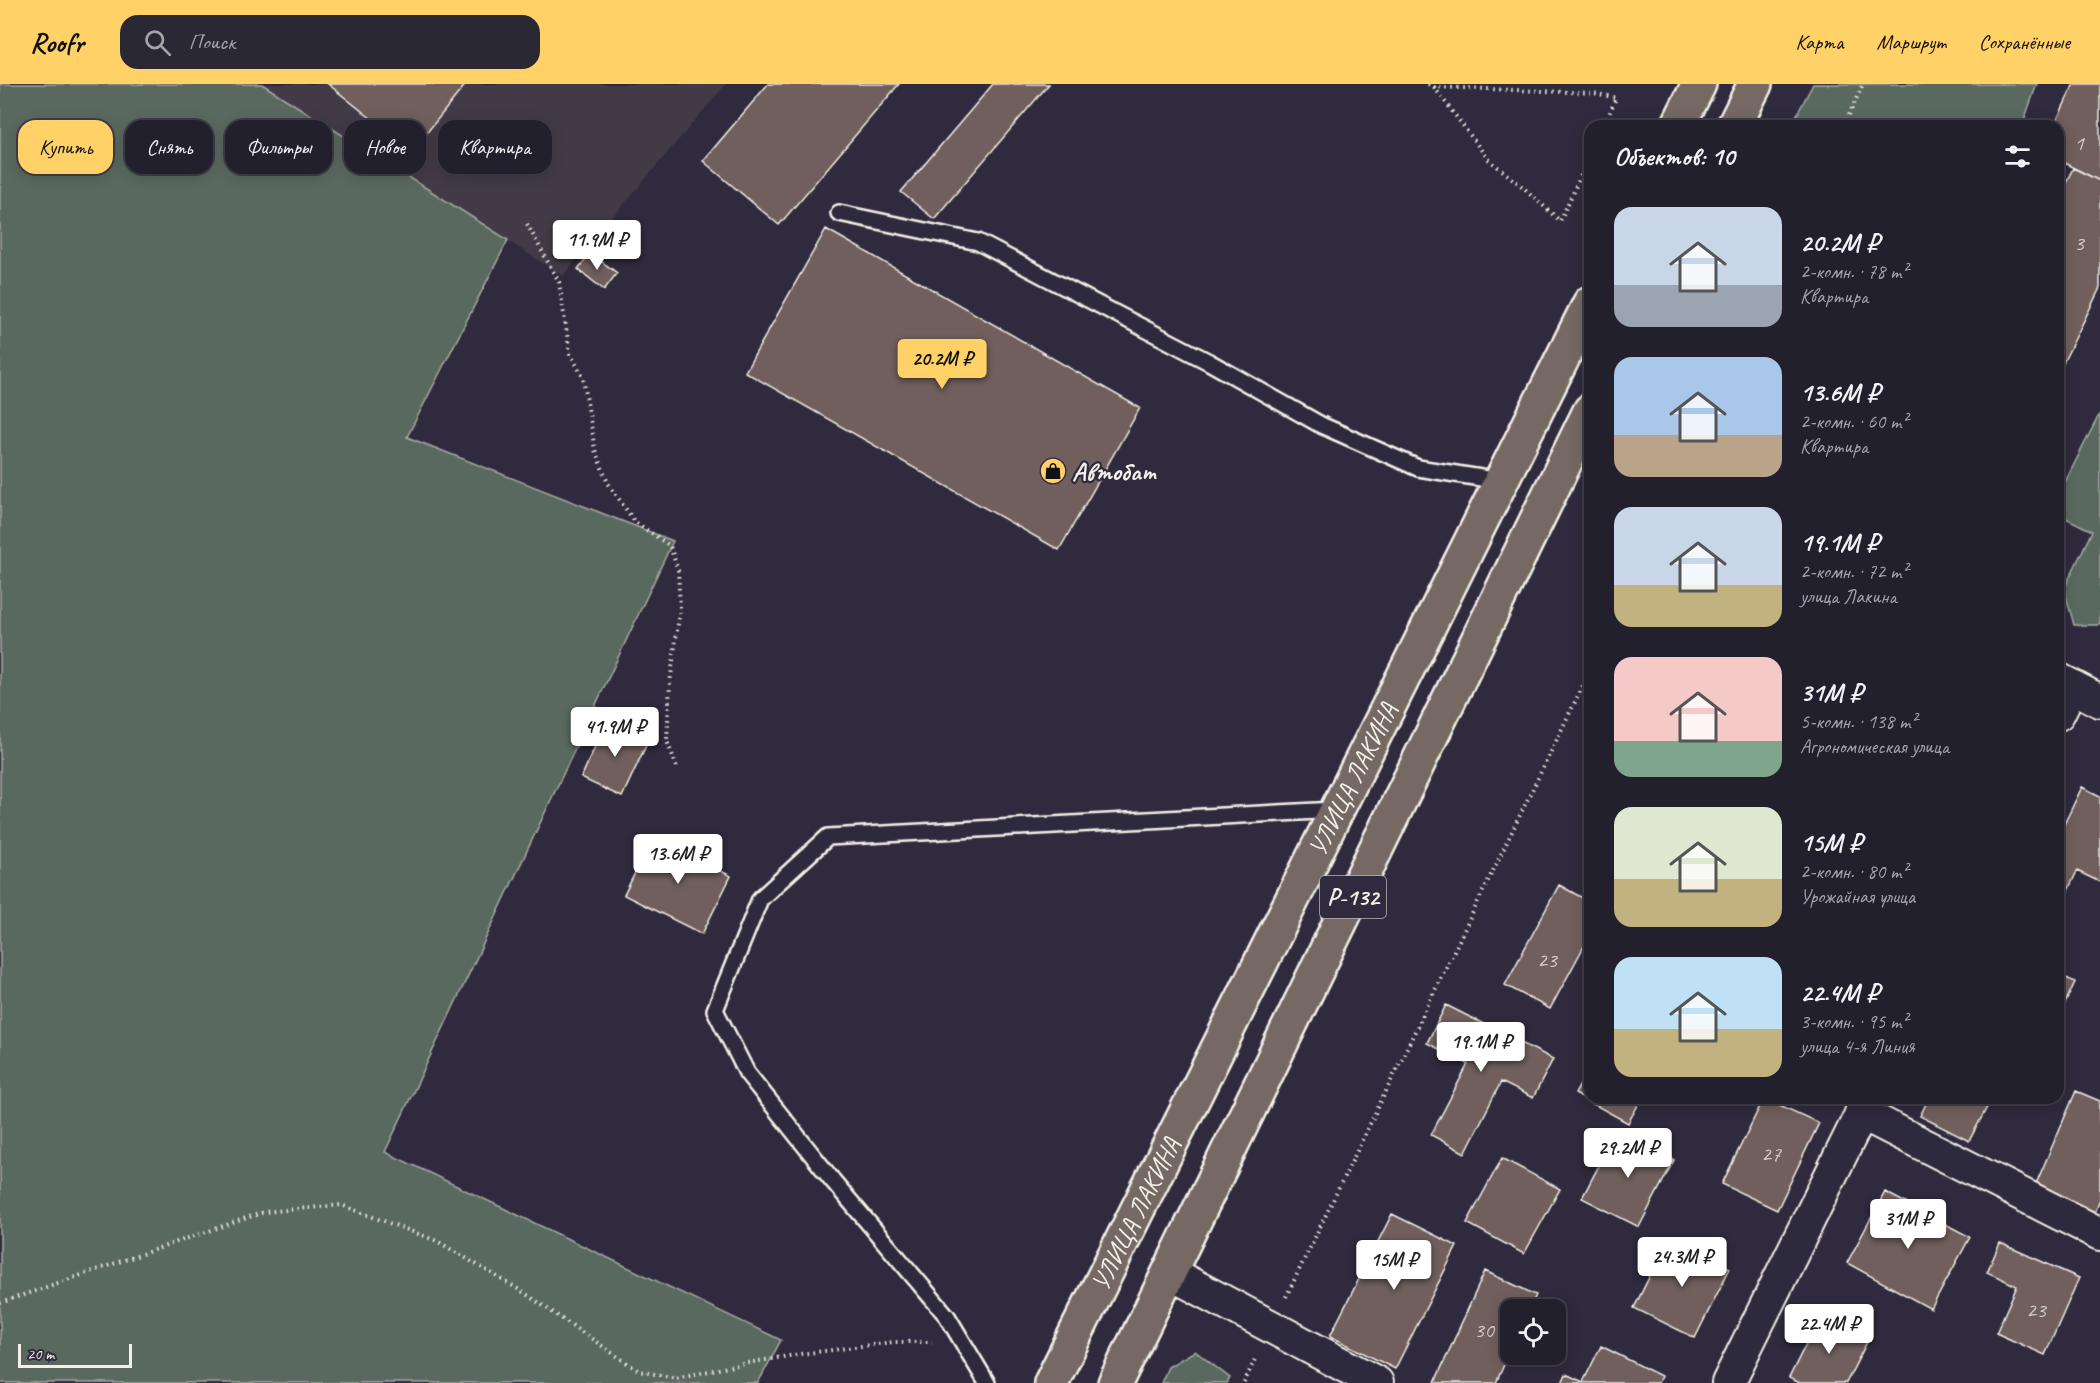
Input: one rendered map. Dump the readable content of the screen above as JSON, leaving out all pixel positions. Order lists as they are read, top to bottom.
{
  "streets": {
    "highway": ["УЛИЦА ЛАКИНА", "Р-132"]
  },
  "places": {
    "shop": ["Автобат"]
  },
  "house_numbers": [
    "1",
    "3",
    "23",
    "27",
    "23",
    "30"
  ],
  "scale_bar": "20 m",
  "page": {
    "header": "Roofr",
    "search": "Поиск",
    "nav": ["Карта", "Маршрут", "Сохранённые"],
    "chip": [
      "Купить",
      "Снять",
      "Фильтры",
      "Новое",
      "Квартира"
    ],
    "heading": "Объектов: 10",
    "list": [
      {
        "name": "20.2M ₽",
        "note": "2-комн. · 78 m² · Квартира"
      },
      {
        "name": "13.6M ₽",
        "note": "2-комн. · 60 m² · Квартира"
      },
      {
        "name": "19.1M ₽",
        "note": "2-комн. · 72 m² · улица Лакина"
      },
      {
        "name": "31M ₽",
        "note": "5-комн. · 138 m² · Агрономическая улица"
      },
      {
        "name": "15M ₽",
        "note": "2-комн. · 80 m² · Урожайная улица"
      },
      {
        "name": "22.4M ₽",
        "note": "3-комн. · 95 m² · улица 4-я Линия"
      }
    ],
    "price": [
      "11.9M ₽",
      "20.2M ₽",
      "41.9M ₽",
      "13.6M ₽",
      "19.1M ₽",
      "29.2M ₽",
      "31M ₽",
      "24.3M ₽",
      "15M ₽",
      "22.4M ₽"
    ],
    "scale": "20 m"
  }
}
